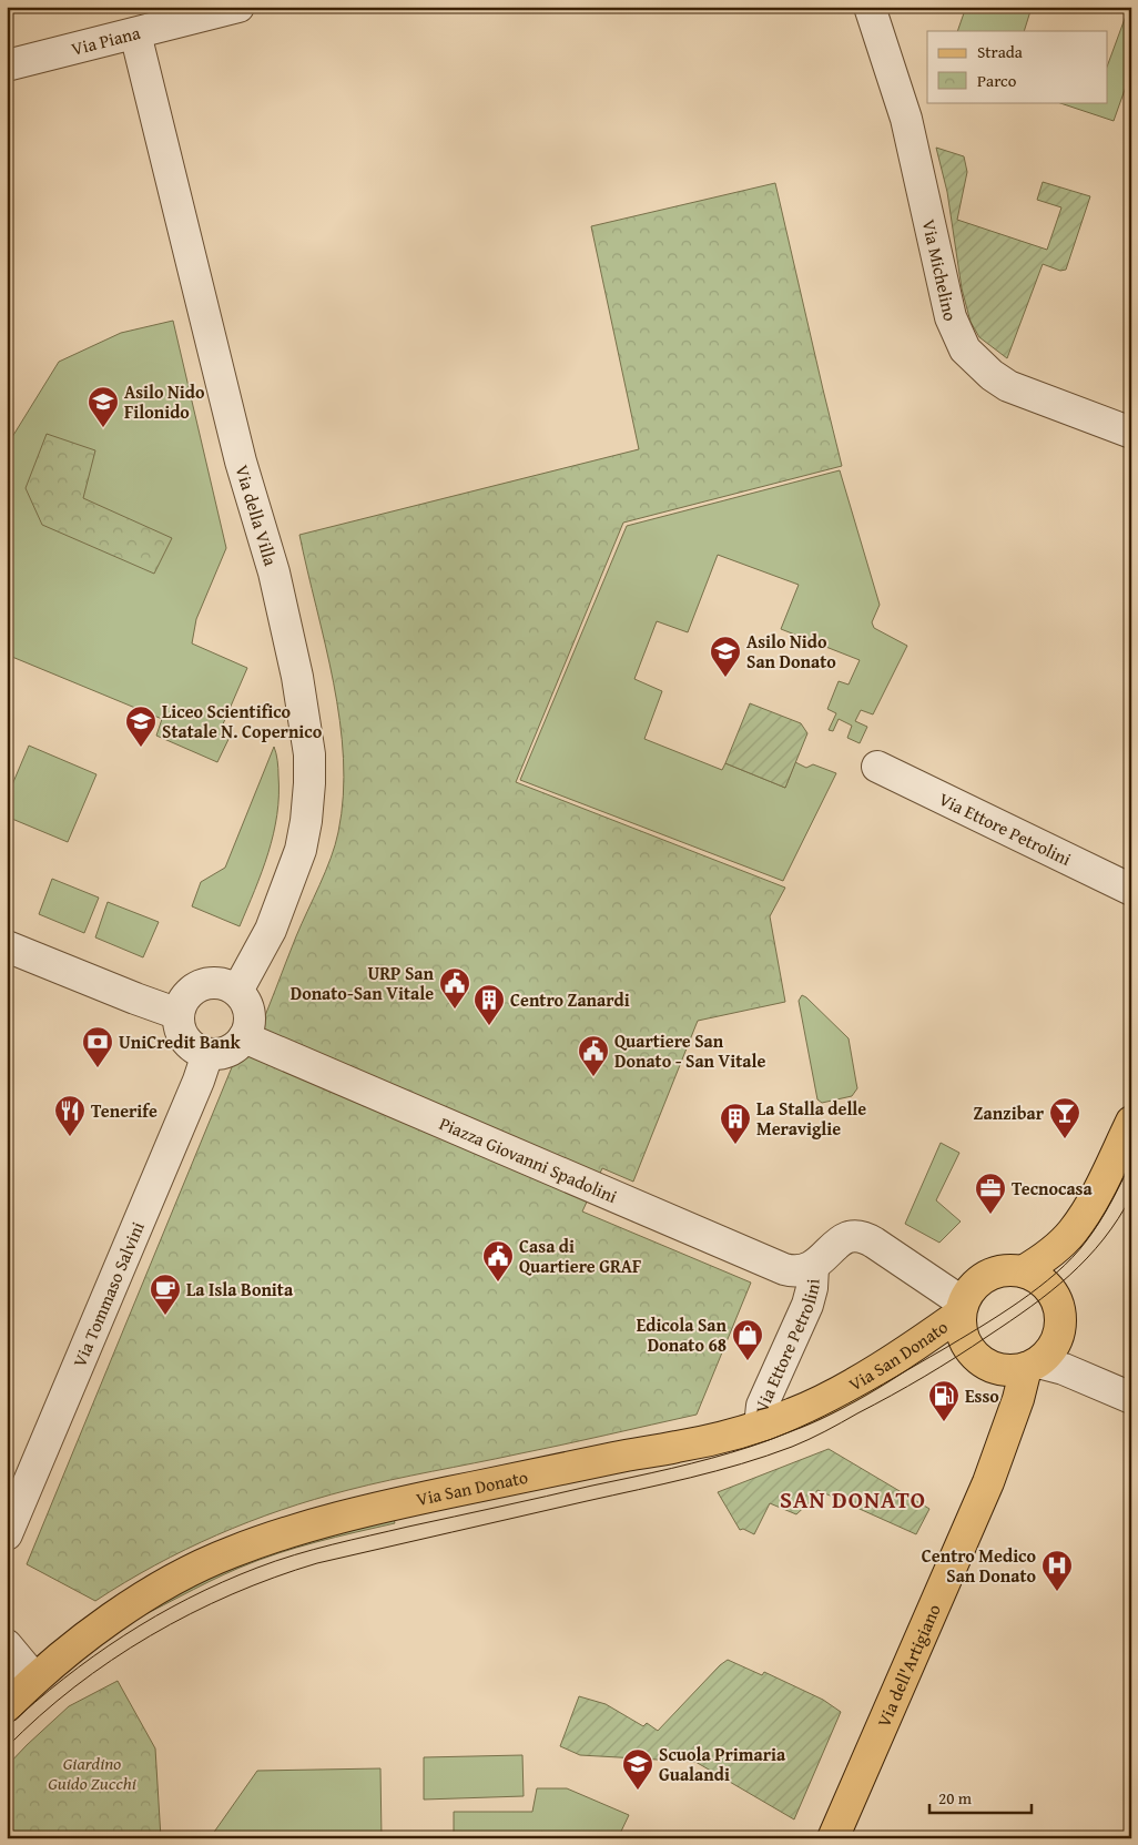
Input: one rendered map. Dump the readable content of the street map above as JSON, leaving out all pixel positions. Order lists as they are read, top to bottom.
{
  "streets": {
    "main road": ["Via San Donato", "Via dell'Artigiano"],
    "street": [
      "Via Piana",
      "Via Michelino",
      "Via della Villa",
      "Via Ettore Petrolini",
      "Piazza Giovanni Spadolini",
      "Via Tommaso Salvini"
    ]
  },
  "crossings": [
    ["Via Piana", "Via della Villa"],
    ["Via della Villa", "Piazza Giovanni Spadolini"],
    ["Via della Villa", "Via Tommaso Salvini"],
    ["Via Ettore Petrolini", "Piazza Giovanni Spadolini"],
    ["Via Ettore Petrolini", "Via San Donato"],
    ["Piazza Giovanni Spadolini", "Via Tommaso Salvini"],
    ["Via San Donato", "Via dell'Artigiano"]
  ],
  "districts": ["SAN DONATO"],
  "parks": ["Giardino Guido Zucchi"],
  "places": {
    "school or university": [
      "Asilo Nido Filonido",
      "Asilo Nido San Donato",
      "Liceo Scientifico Statale N. Copernico",
      "Scuola Primaria Gualandi"
    ],
    "public building": ["URP San Donato-San Vitale", "Quartiere San Donato - San Vitale", "Casa di Quartiere GRAF"],
    "building": ["Centro Zanardi", "La Stalla delle Meraviglie"],
    "bank": ["UniCredit Bank"],
    "restaurant": ["Tenerife"],
    "bar": ["Zanzibar"],
    "office": ["Tecnocasa"],
    "cafe": ["La Isla Bonita"],
    "shop": ["Edicola San Donato 68"],
    "fuel station": ["Esso"],
    "hospital": ["Centro Medico San Donato"]
  },
  "legend": ["Strada", "Parco"],
  "scale_bar": "20 m"
}
